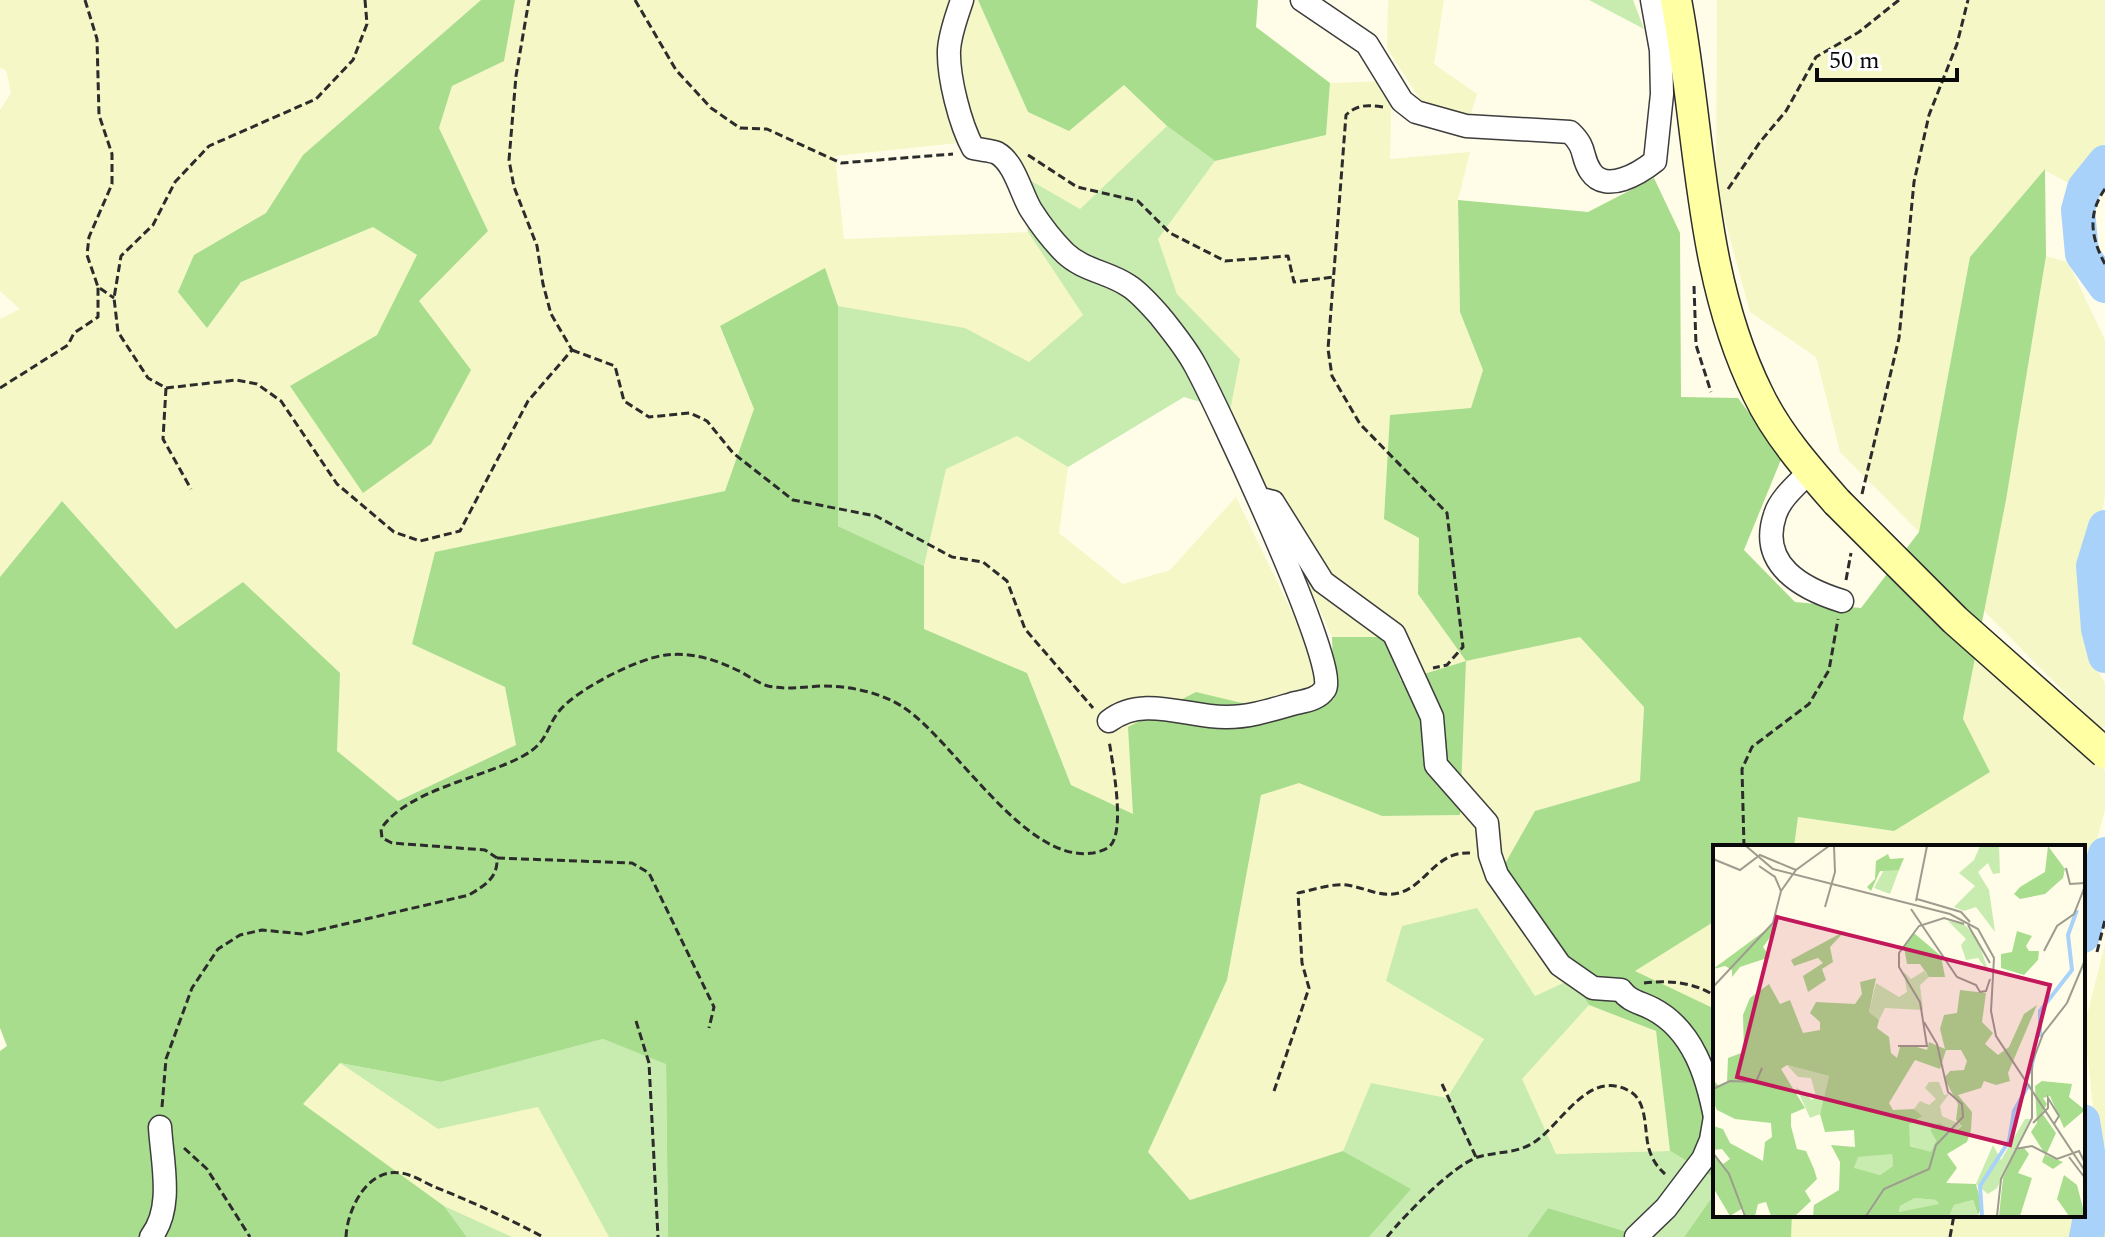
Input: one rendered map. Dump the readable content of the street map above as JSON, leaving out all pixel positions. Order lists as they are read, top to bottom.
{
  "scale_bar": "50 m"
}
